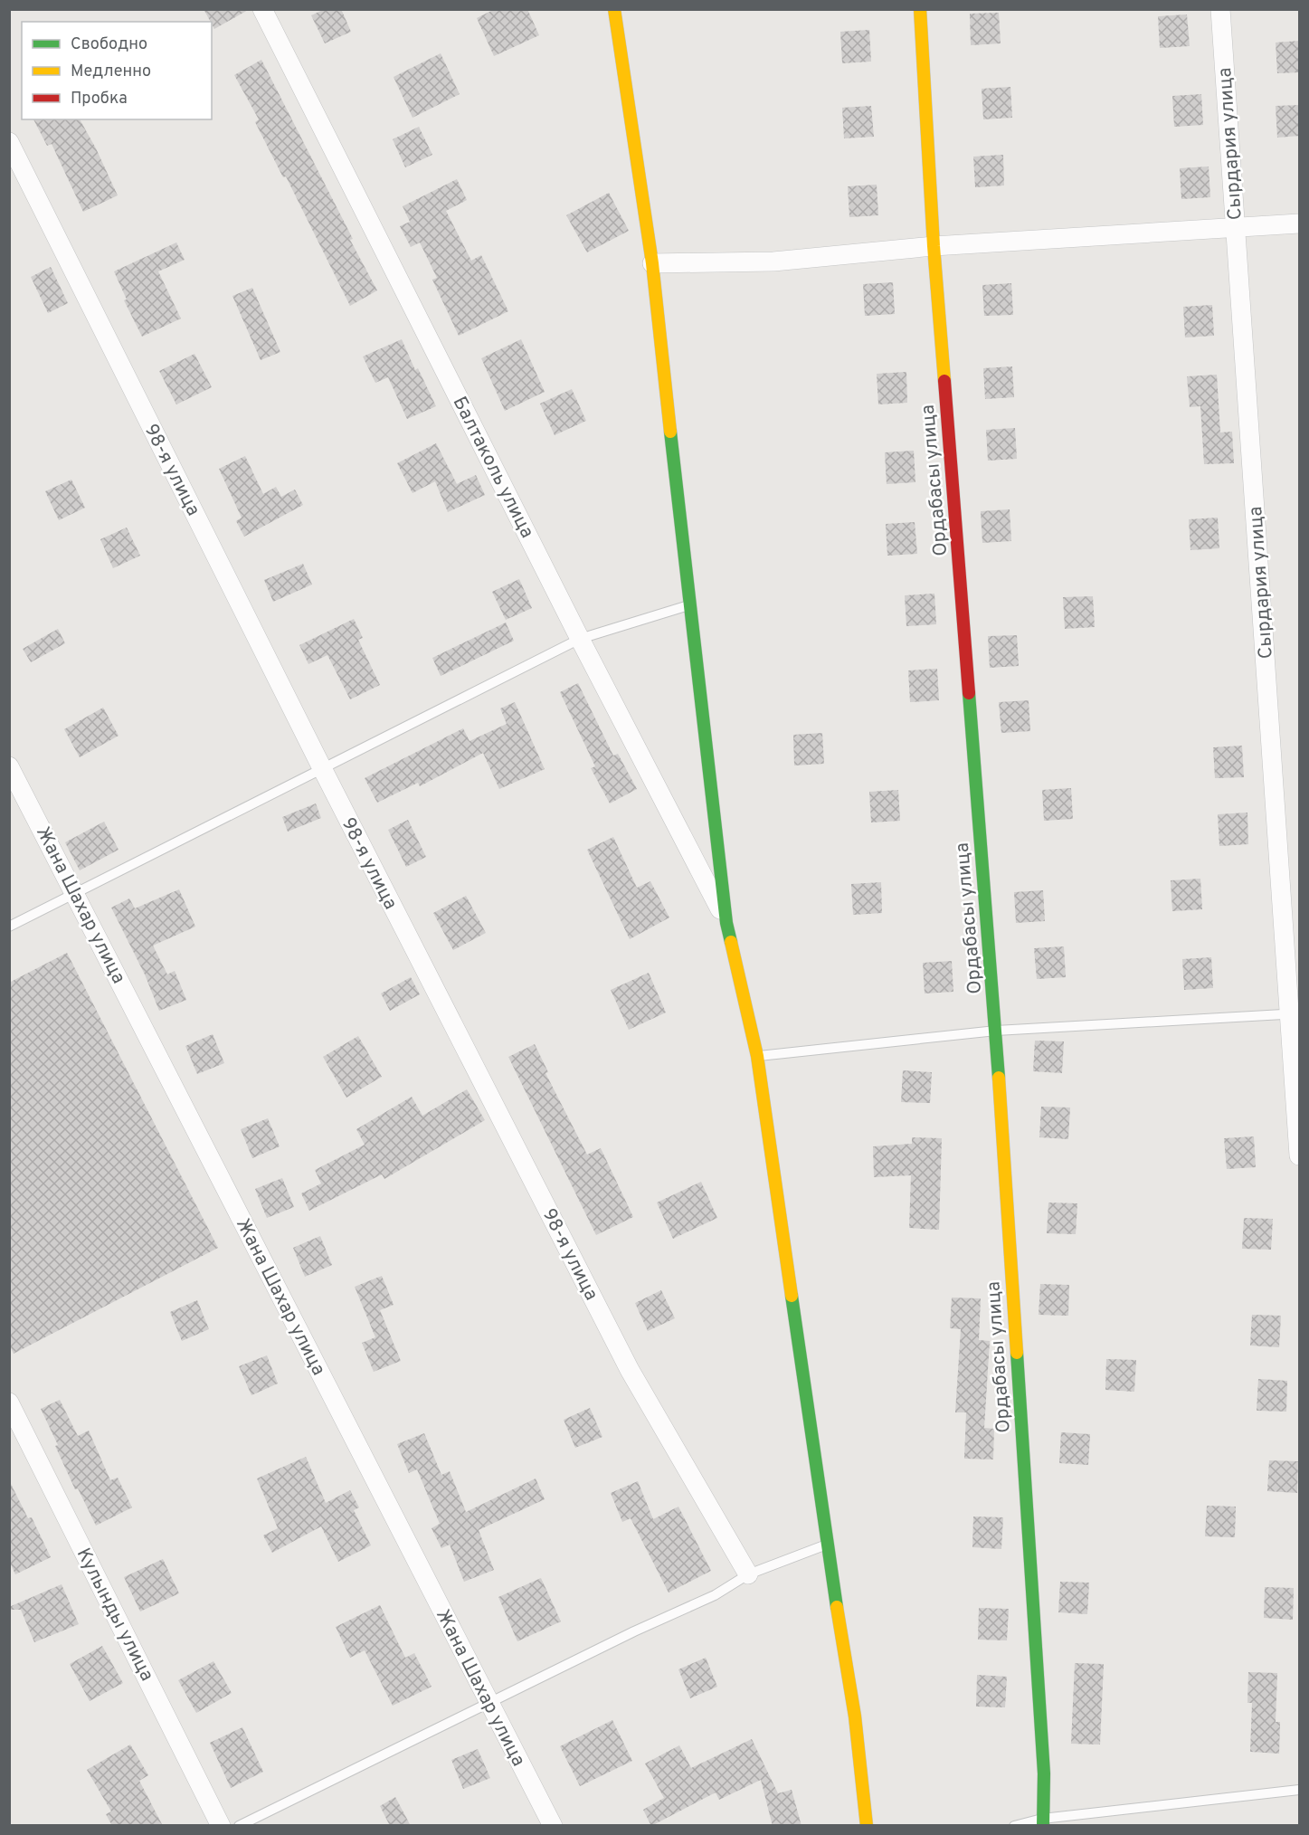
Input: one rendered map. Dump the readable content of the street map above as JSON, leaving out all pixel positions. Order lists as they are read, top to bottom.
{
  "streets": {
    "street": [
      "Сырдария улица",
      "Балтаколь улица",
      "98-я улица",
      "Ордабасы улица",
      "Жана Шахар улица",
      "Кулынды улица"
    ]
  },
  "legend": ["Свободно", "Медленно", "Пробка"]
}
